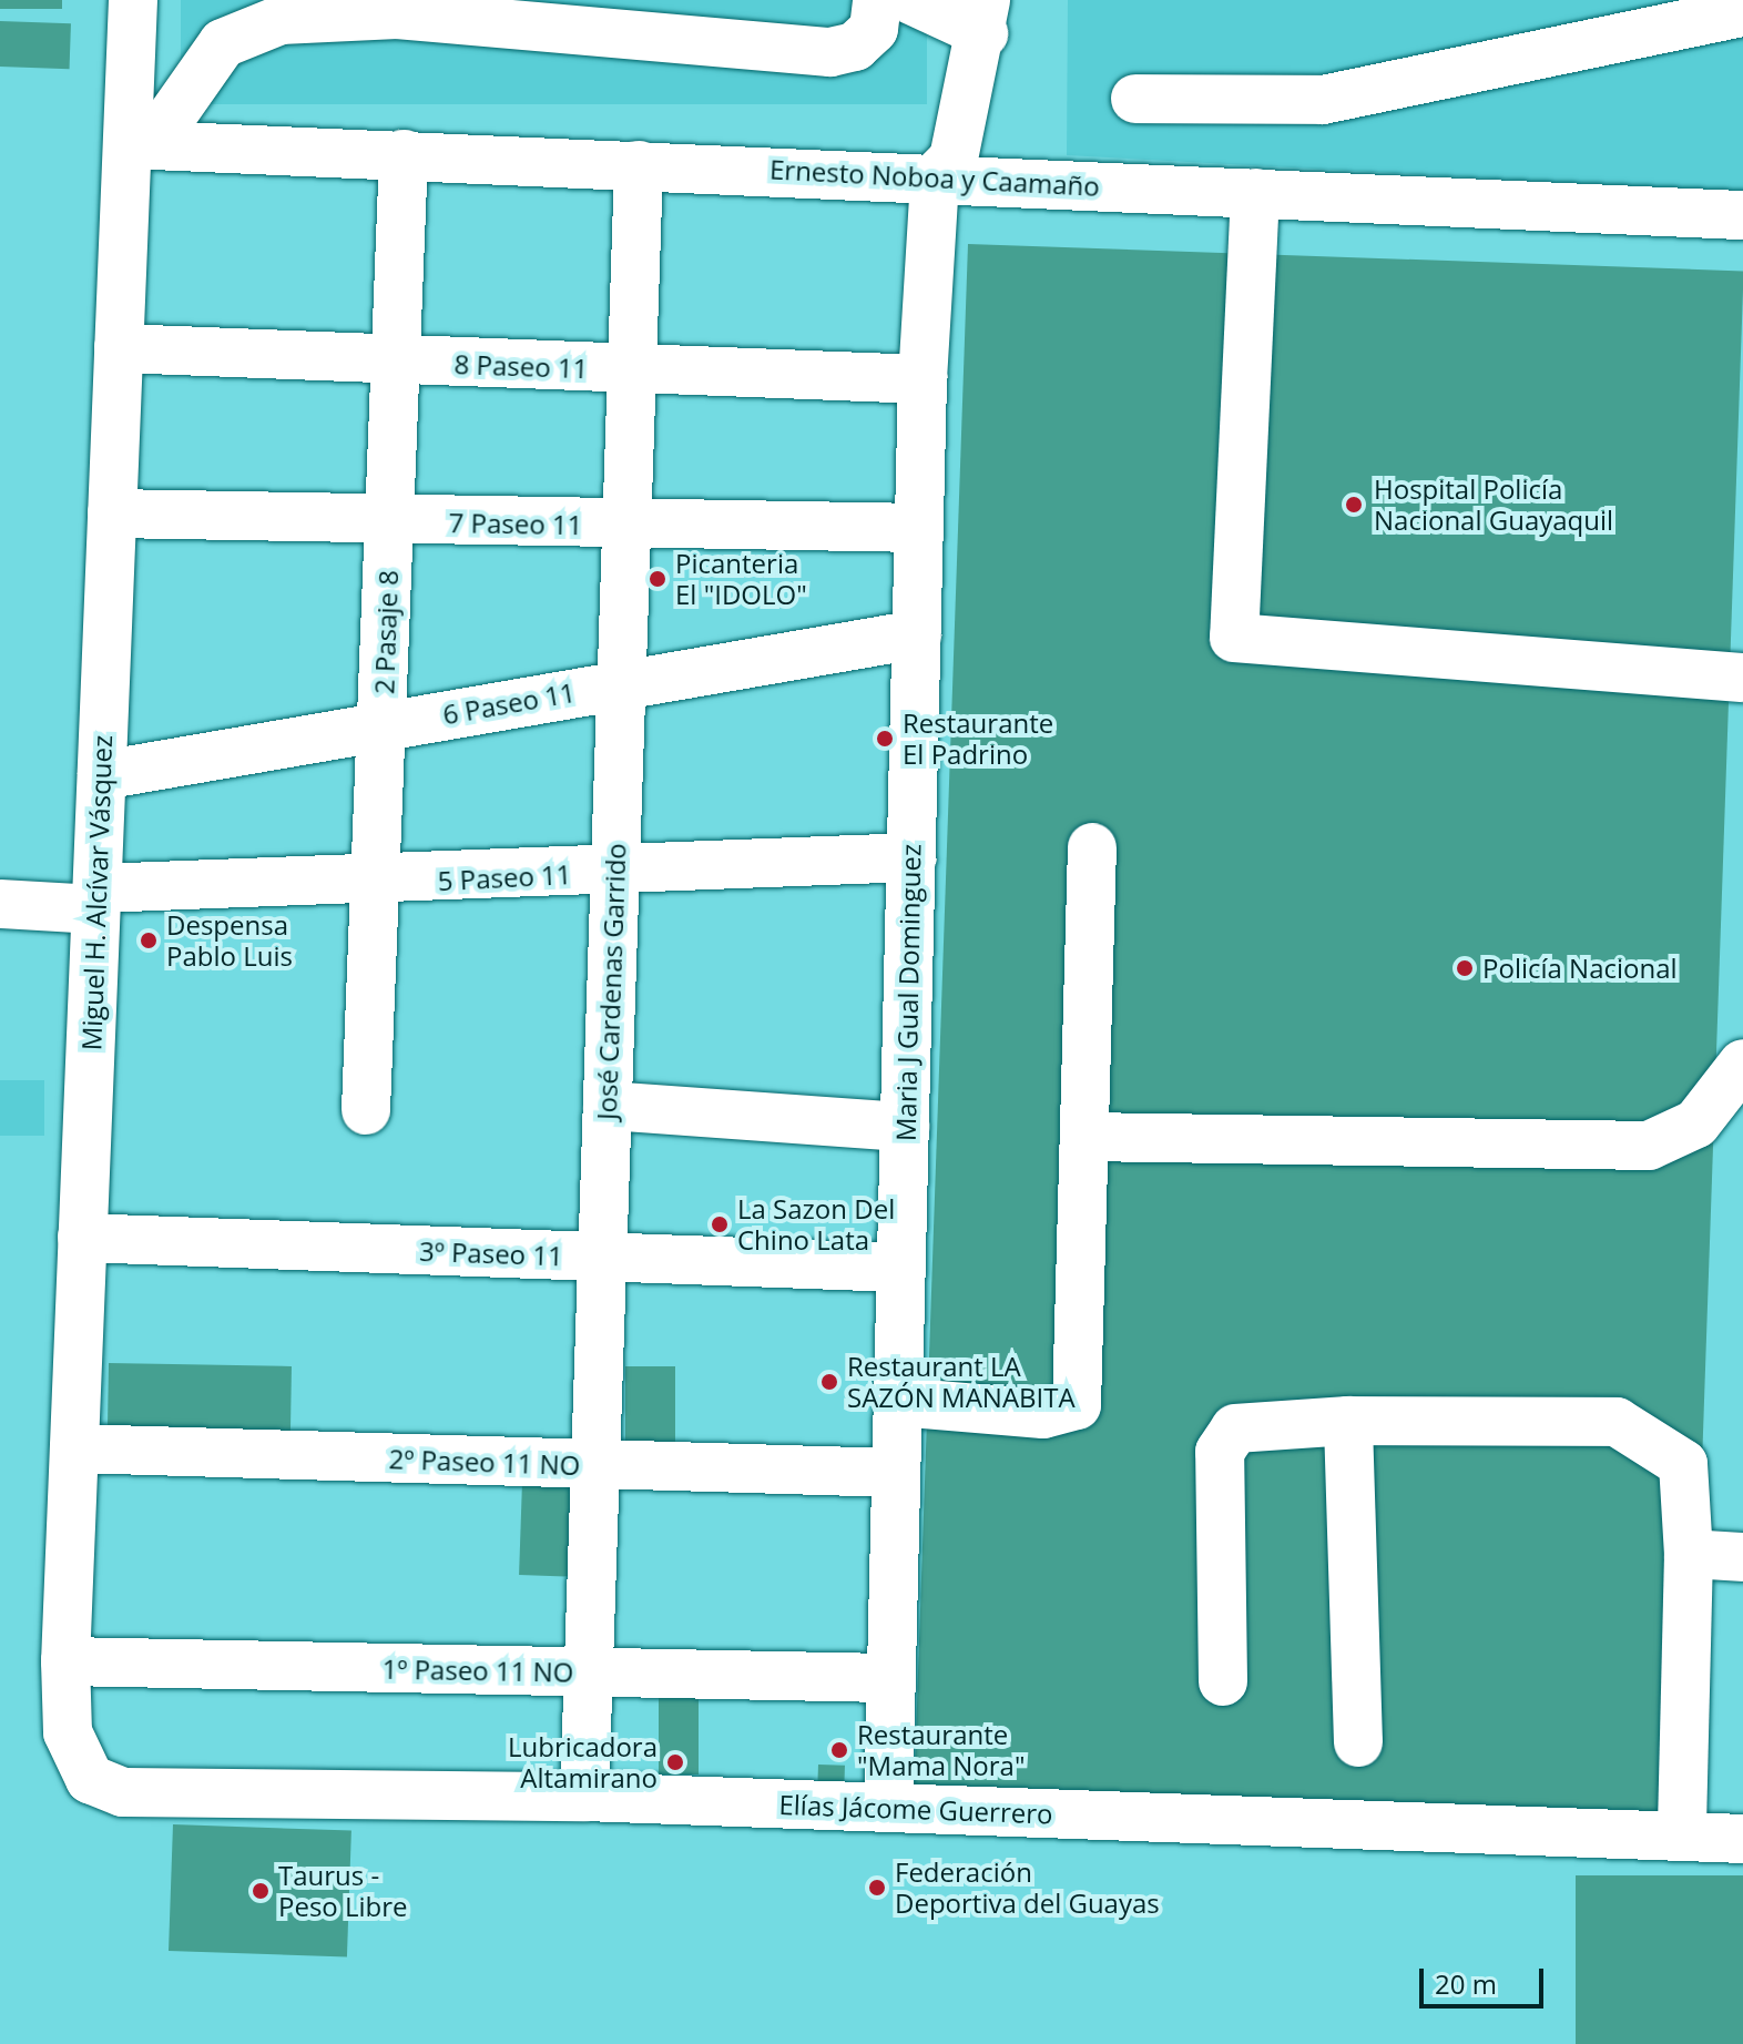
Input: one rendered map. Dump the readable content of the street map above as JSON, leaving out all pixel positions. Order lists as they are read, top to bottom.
{
  "streets": {
    "street": [
      "Ernesto Noboa y Caamaño",
      "8 Paseo 11",
      "7 Paseo 11",
      "2 Pasaje 8",
      "6 Paseo 11",
      "5 Paseo 11",
      "Miguel H. Alcívar Vásquez",
      "José Cardenas Garrido",
      "Maria J Gual Dominguez",
      "3º Paseo 11",
      "2º Paseo 11 NO",
      "1º Paseo 11 NO",
      "Elías Jácome Guerrero"
    ]
  },
  "crossings": [
    ["Ernesto Noboa y Caamaño", "2 Pasaje 8"],
    ["Ernesto Noboa y Caamaño", "Miguel H. Alcívar Vásquez"],
    ["Ernesto Noboa y Caamaño", "José Cardenas Garrido"],
    ["Ernesto Noboa y Caamaño", "Maria J Gual Dominguez"],
    ["8 Paseo 11", "2 Pasaje 8"],
    ["8 Paseo 11", "Miguel H. Alcívar Vásquez"],
    ["8 Paseo 11", "José Cardenas Garrido"],
    ["8 Paseo 11", "Maria J Gual Dominguez"],
    ["7 Paseo 11", "2 Pasaje 8"],
    ["7 Paseo 11", "Miguel H. Alcívar Vásquez"],
    ["7 Paseo 11", "José Cardenas Garrido"],
    ["7 Paseo 11", "Maria J Gual Dominguez"],
    ["2 Pasaje 8", "6 Paseo 11"],
    ["2 Pasaje 8", "5 Paseo 11"],
    ["6 Paseo 11", "Miguel H. Alcívar Vásquez"],
    ["6 Paseo 11", "José Cardenas Garrido"],
    ["6 Paseo 11", "Maria J Gual Dominguez"],
    ["5 Paseo 11", "Miguel H. Alcívar Vásquez"],
    ["5 Paseo 11", "José Cardenas Garrido"],
    ["5 Paseo 11", "Maria J Gual Dominguez"],
    ["Miguel H. Alcívar Vásquez", "3º Paseo 11"],
    ["Miguel H. Alcívar Vásquez", "2º Paseo 11 NO"],
    ["Miguel H. Alcívar Vásquez", "1º Paseo 11 NO"],
    ["Miguel H. Alcívar Vásquez", "Elías Jácome Guerrero"],
    ["José Cardenas Garrido", "3º Paseo 11"],
    ["José Cardenas Garrido", "2º Paseo 11 NO"],
    ["José Cardenas Garrido", "1º Paseo 11 NO"],
    ["José Cardenas Garrido", "Elías Jácome Guerrero"],
    ["Maria J Gual Dominguez", "3º Paseo 11"],
    ["Maria J Gual Dominguez", "2º Paseo 11 NO"],
    ["Maria J Gual Dominguez", "1º Paseo 11 NO"],
    ["Maria J Gual Dominguez", "Elías Jácome Guerrero"]
  ],
  "places": [
    "Hospital Policía Nacional Guayaquil",
    "Picanteria El \"IDOLO\"",
    "Restaurante El Padrino",
    "Despensa Pablo Luis",
    "Policía Nacional",
    "La Sazon Del Chino Lata",
    "Restaurant LA SAZÓN MANABITA",
    "Restaurante \"Mama Nora\"",
    "Lubricadora Altamirano",
    "Federación Deportiva del Guayas",
    "Taurus - Peso Libre"
  ],
  "scale_bar": "20 m"
}
